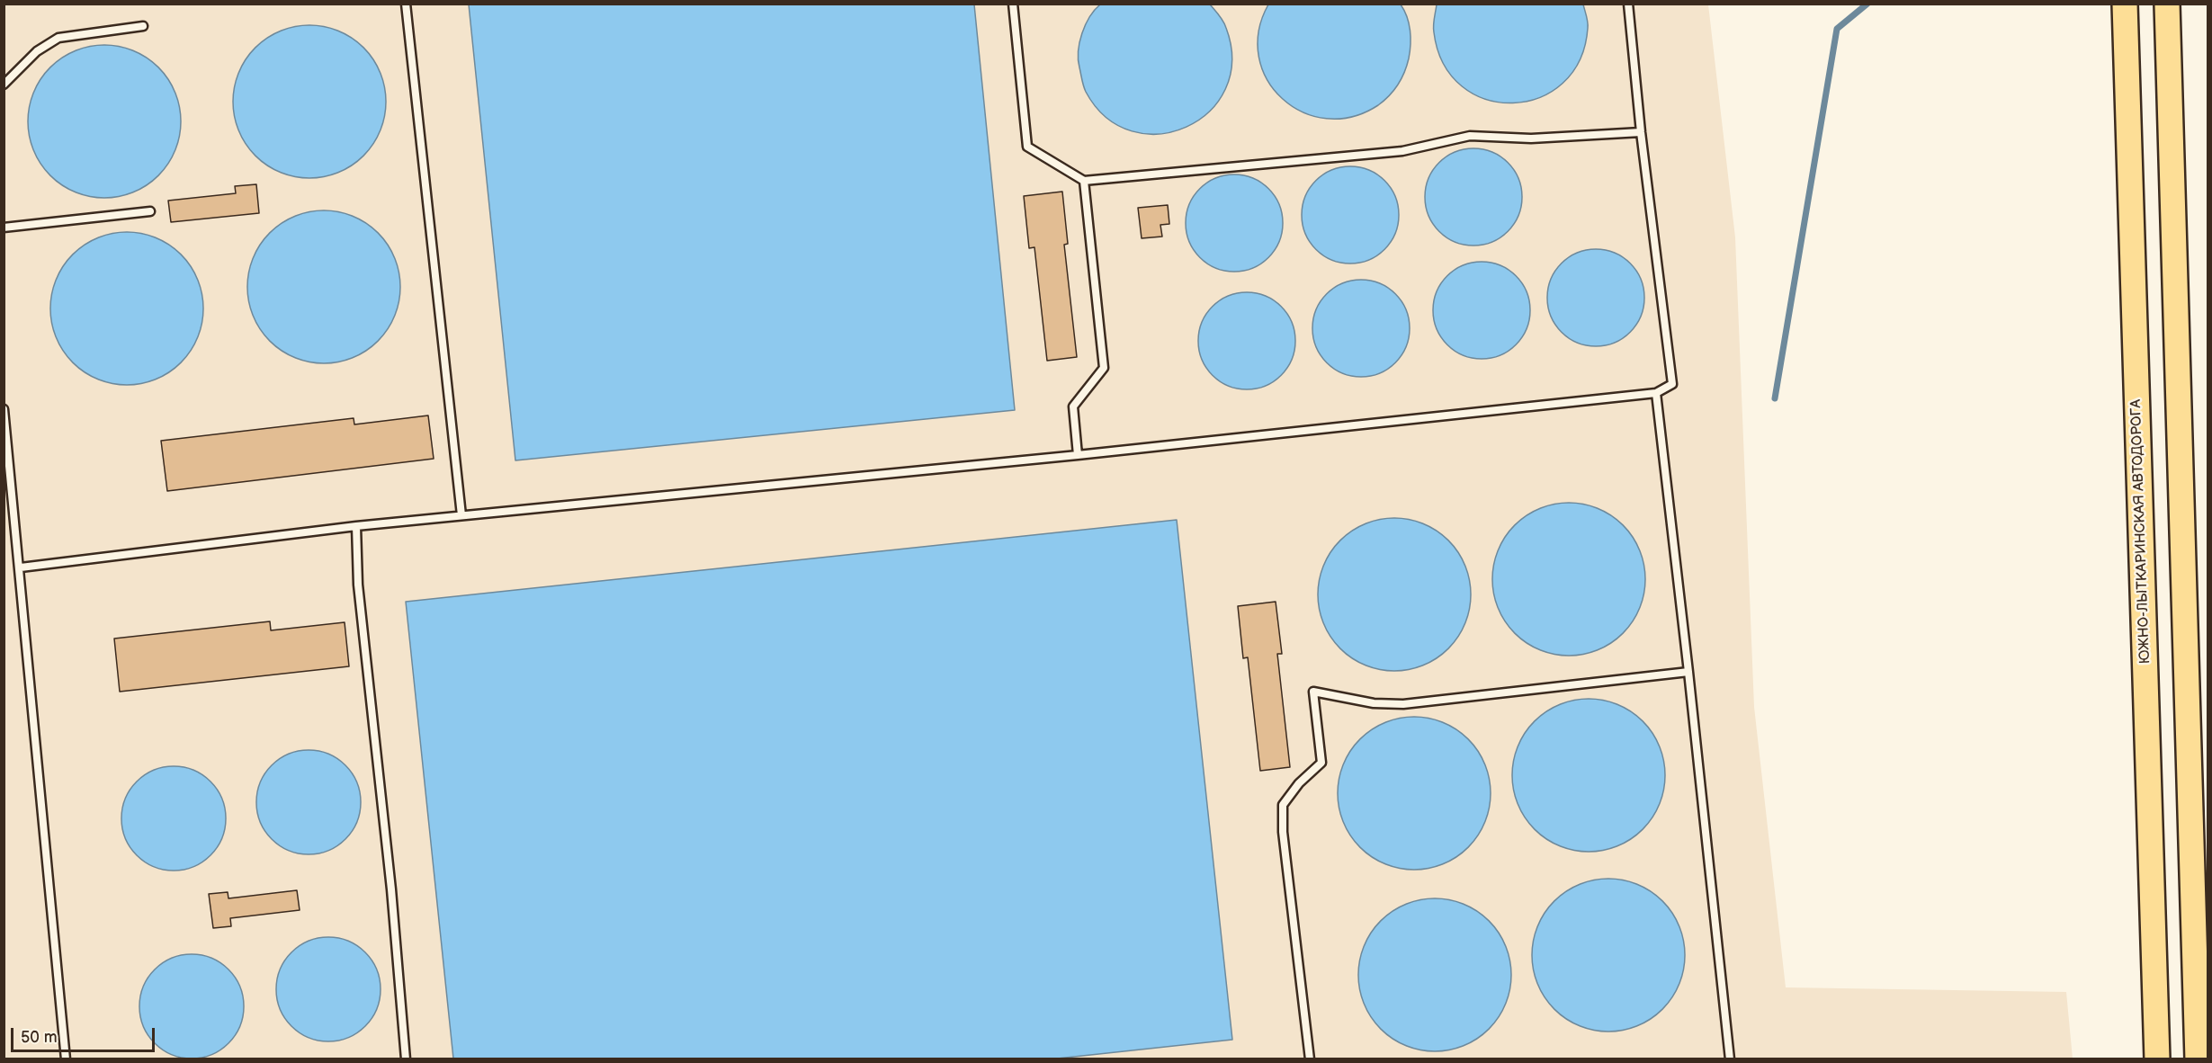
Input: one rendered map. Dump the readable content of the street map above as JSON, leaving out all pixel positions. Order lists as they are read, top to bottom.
{
  "streets": {
    "main road": ["ЮЖНО-ЛЫТКАРИНСКАЯ АВТОДОРОГА"]
  },
  "scale_bar": "50 m"
}
